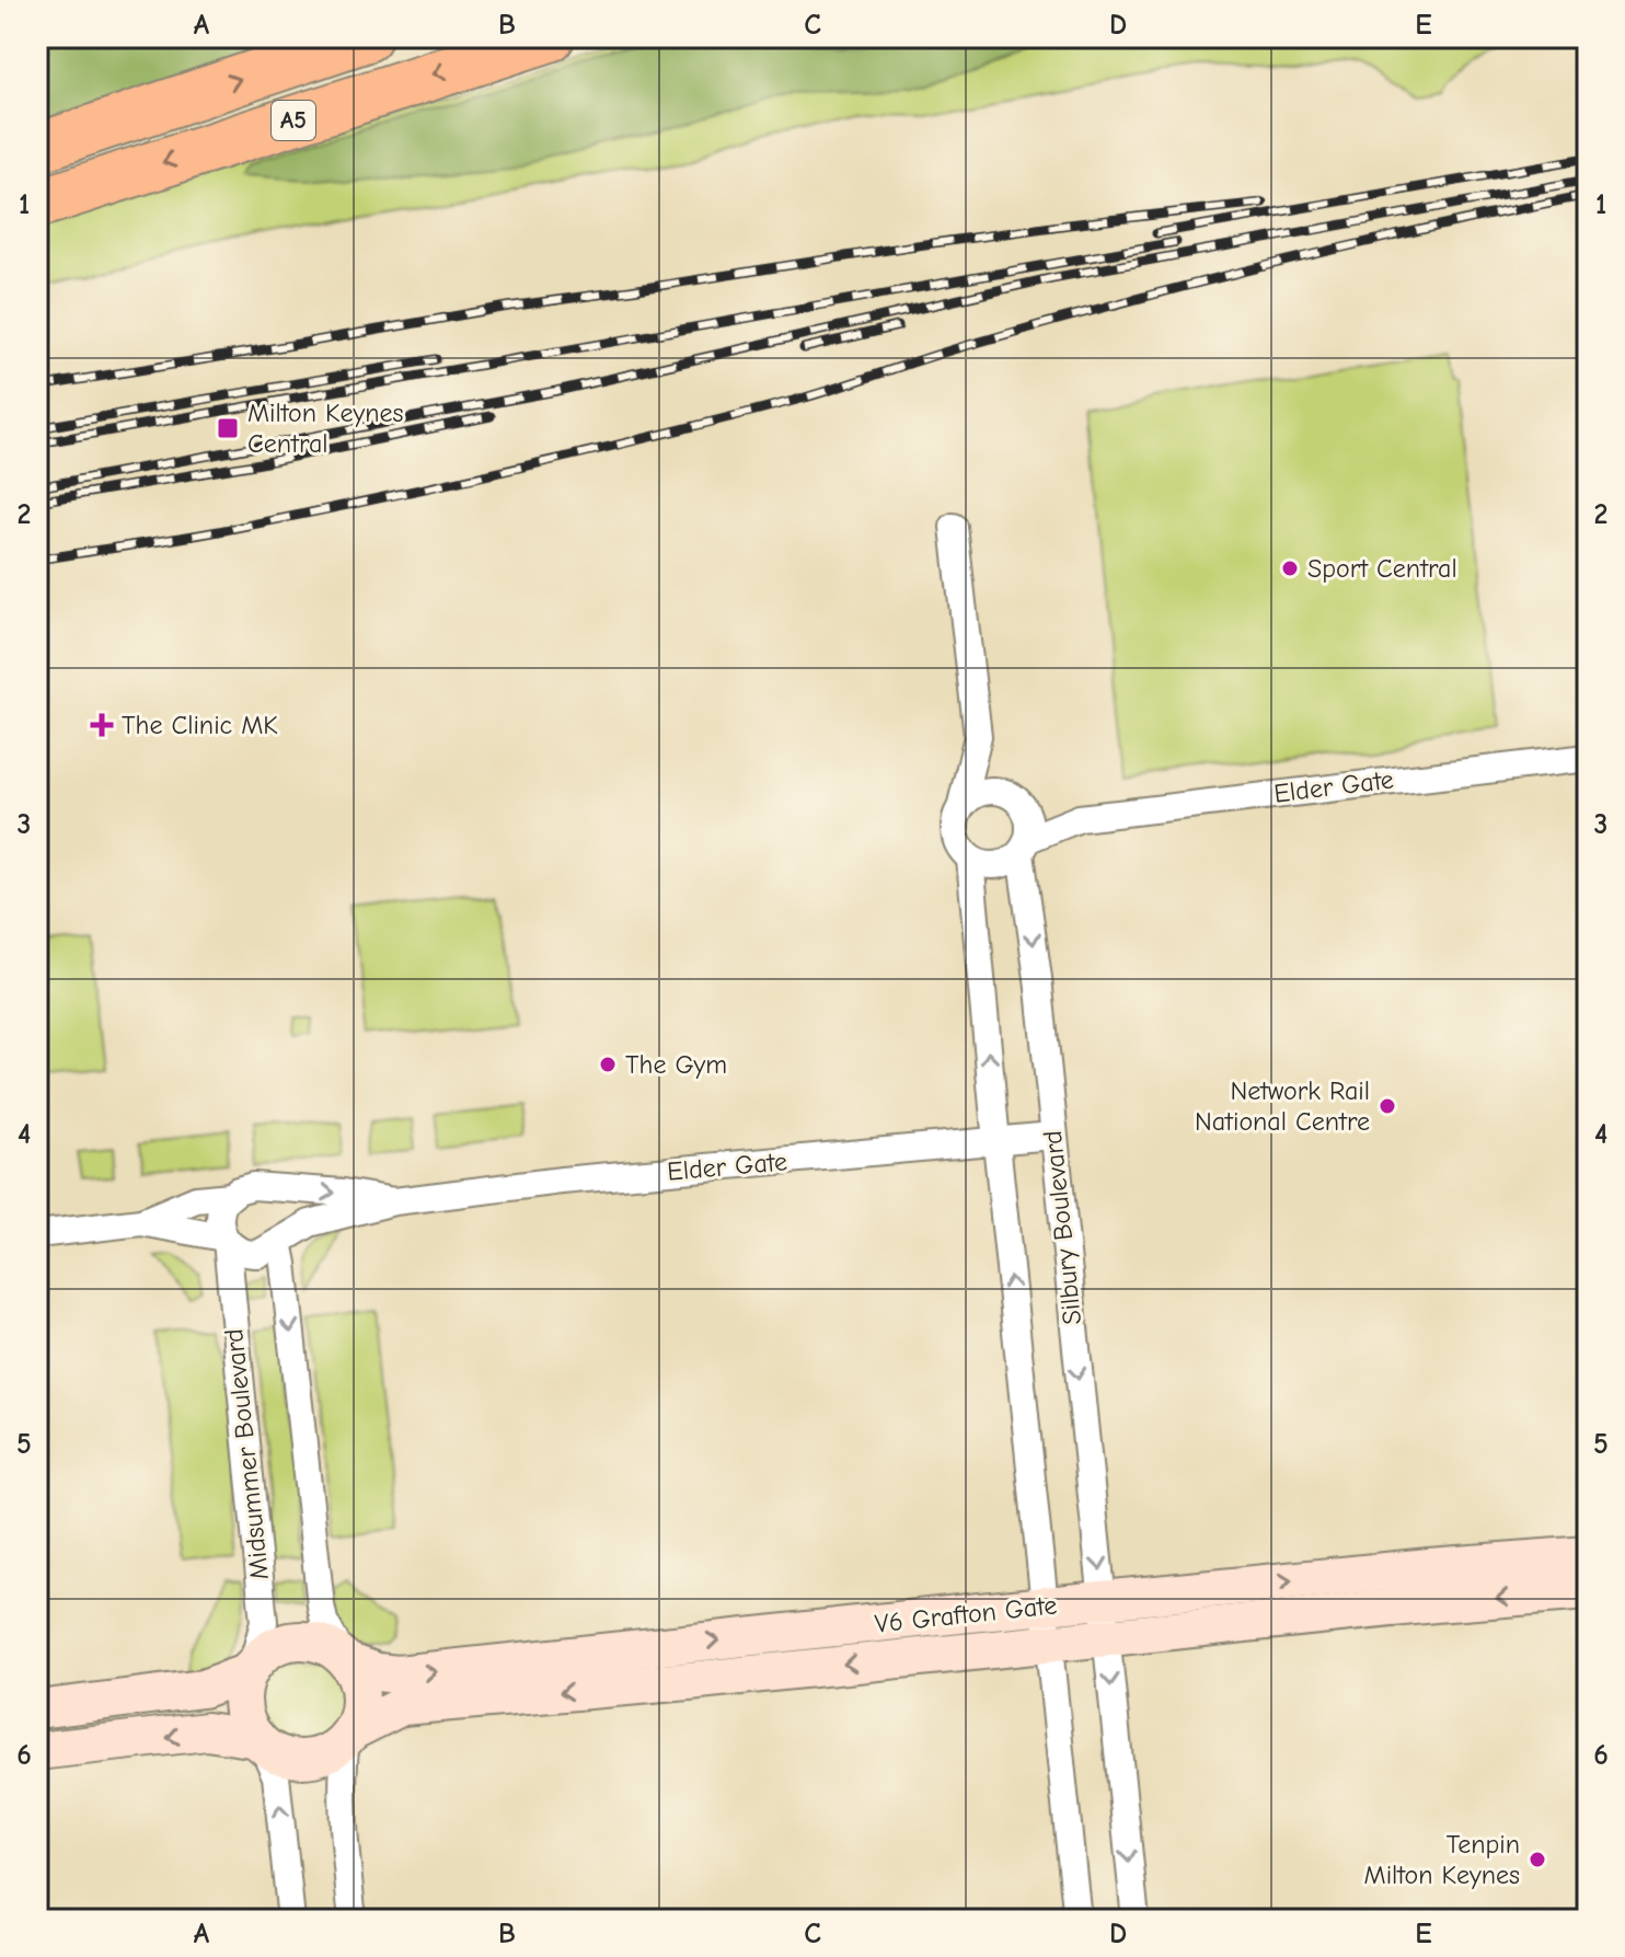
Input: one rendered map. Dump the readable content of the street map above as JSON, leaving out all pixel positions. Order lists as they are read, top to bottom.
{
  "streets": {
    "highway": ["A5"],
    "street": [
      "Elder Gate",
      "Silbury Boulevard",
      "Midsummer Boulevard",
      "V6 Grafton Gate"
    ]
  },
  "crossings": [
    ["Elder Gate", "Silbury Boulevard"],
    ["Silbury Boulevard", "V6 Grafton Gate"],
    ["Midsummer Boulevard", "V6 Grafton Gate"]
  ],
  "places": {
    "transit": ["Milton Keynes Central"],
    "other": [
      "Sport Central",
      "The Gym",
      "Network Rail National Centre",
      "Tenpin Milton Keynes"
    ],
    "health": ["The Clinic MK"]
  },
  "grid": {
    "columns": [
      "A",
      "B",
      "C",
      "D",
      "E"
    ],
    "rows": [
      "1",
      "2",
      "3",
      "4",
      "5",
      "6"
    ]
  }
}
